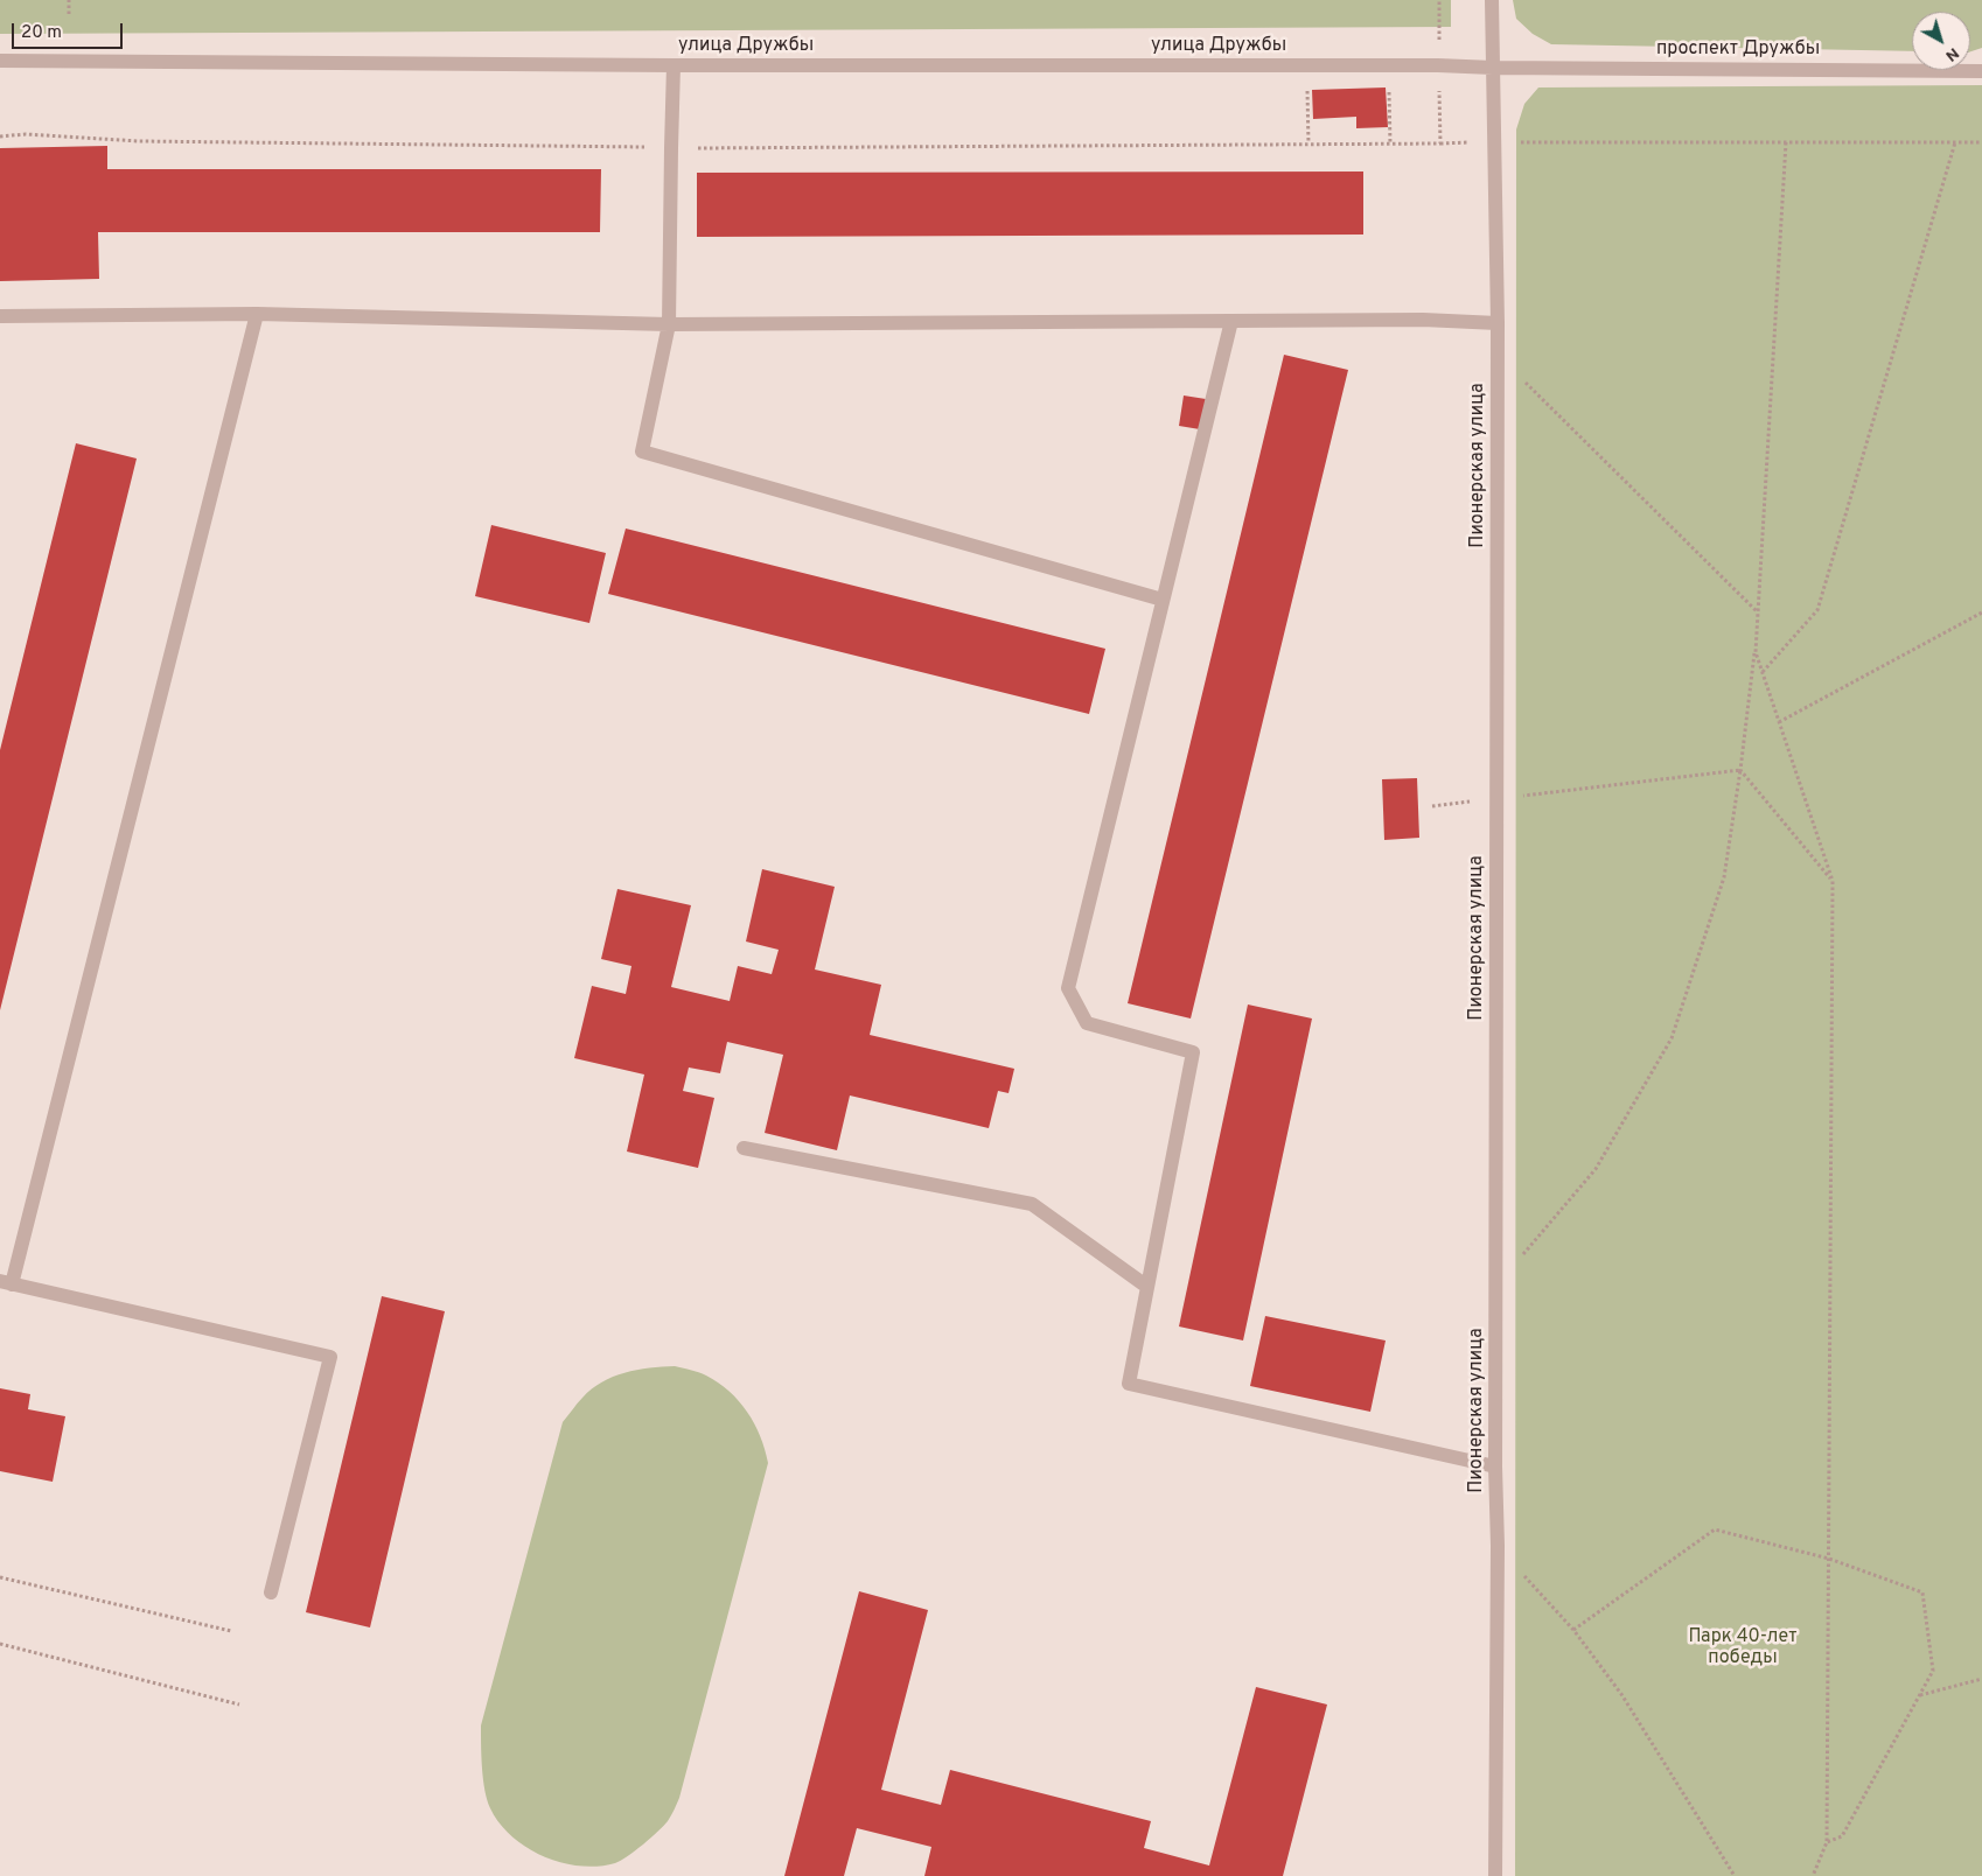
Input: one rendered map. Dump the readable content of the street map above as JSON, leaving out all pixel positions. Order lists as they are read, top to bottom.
{
  "streets": {
    "street": ["улица Дружбы", "проспект Дружбы", "Пионерская улица"]
  },
  "crossings": [
    ["улица Дружбы", "проспект Дружбы"],
    ["улица Дружбы", "Пионерская улица"],
    ["проспект Дружбы", "Пионерская улица"]
  ],
  "parks": ["Парк 40-лет победы"],
  "scale_bar": "20 m",
  "north": "bottom right"
}
